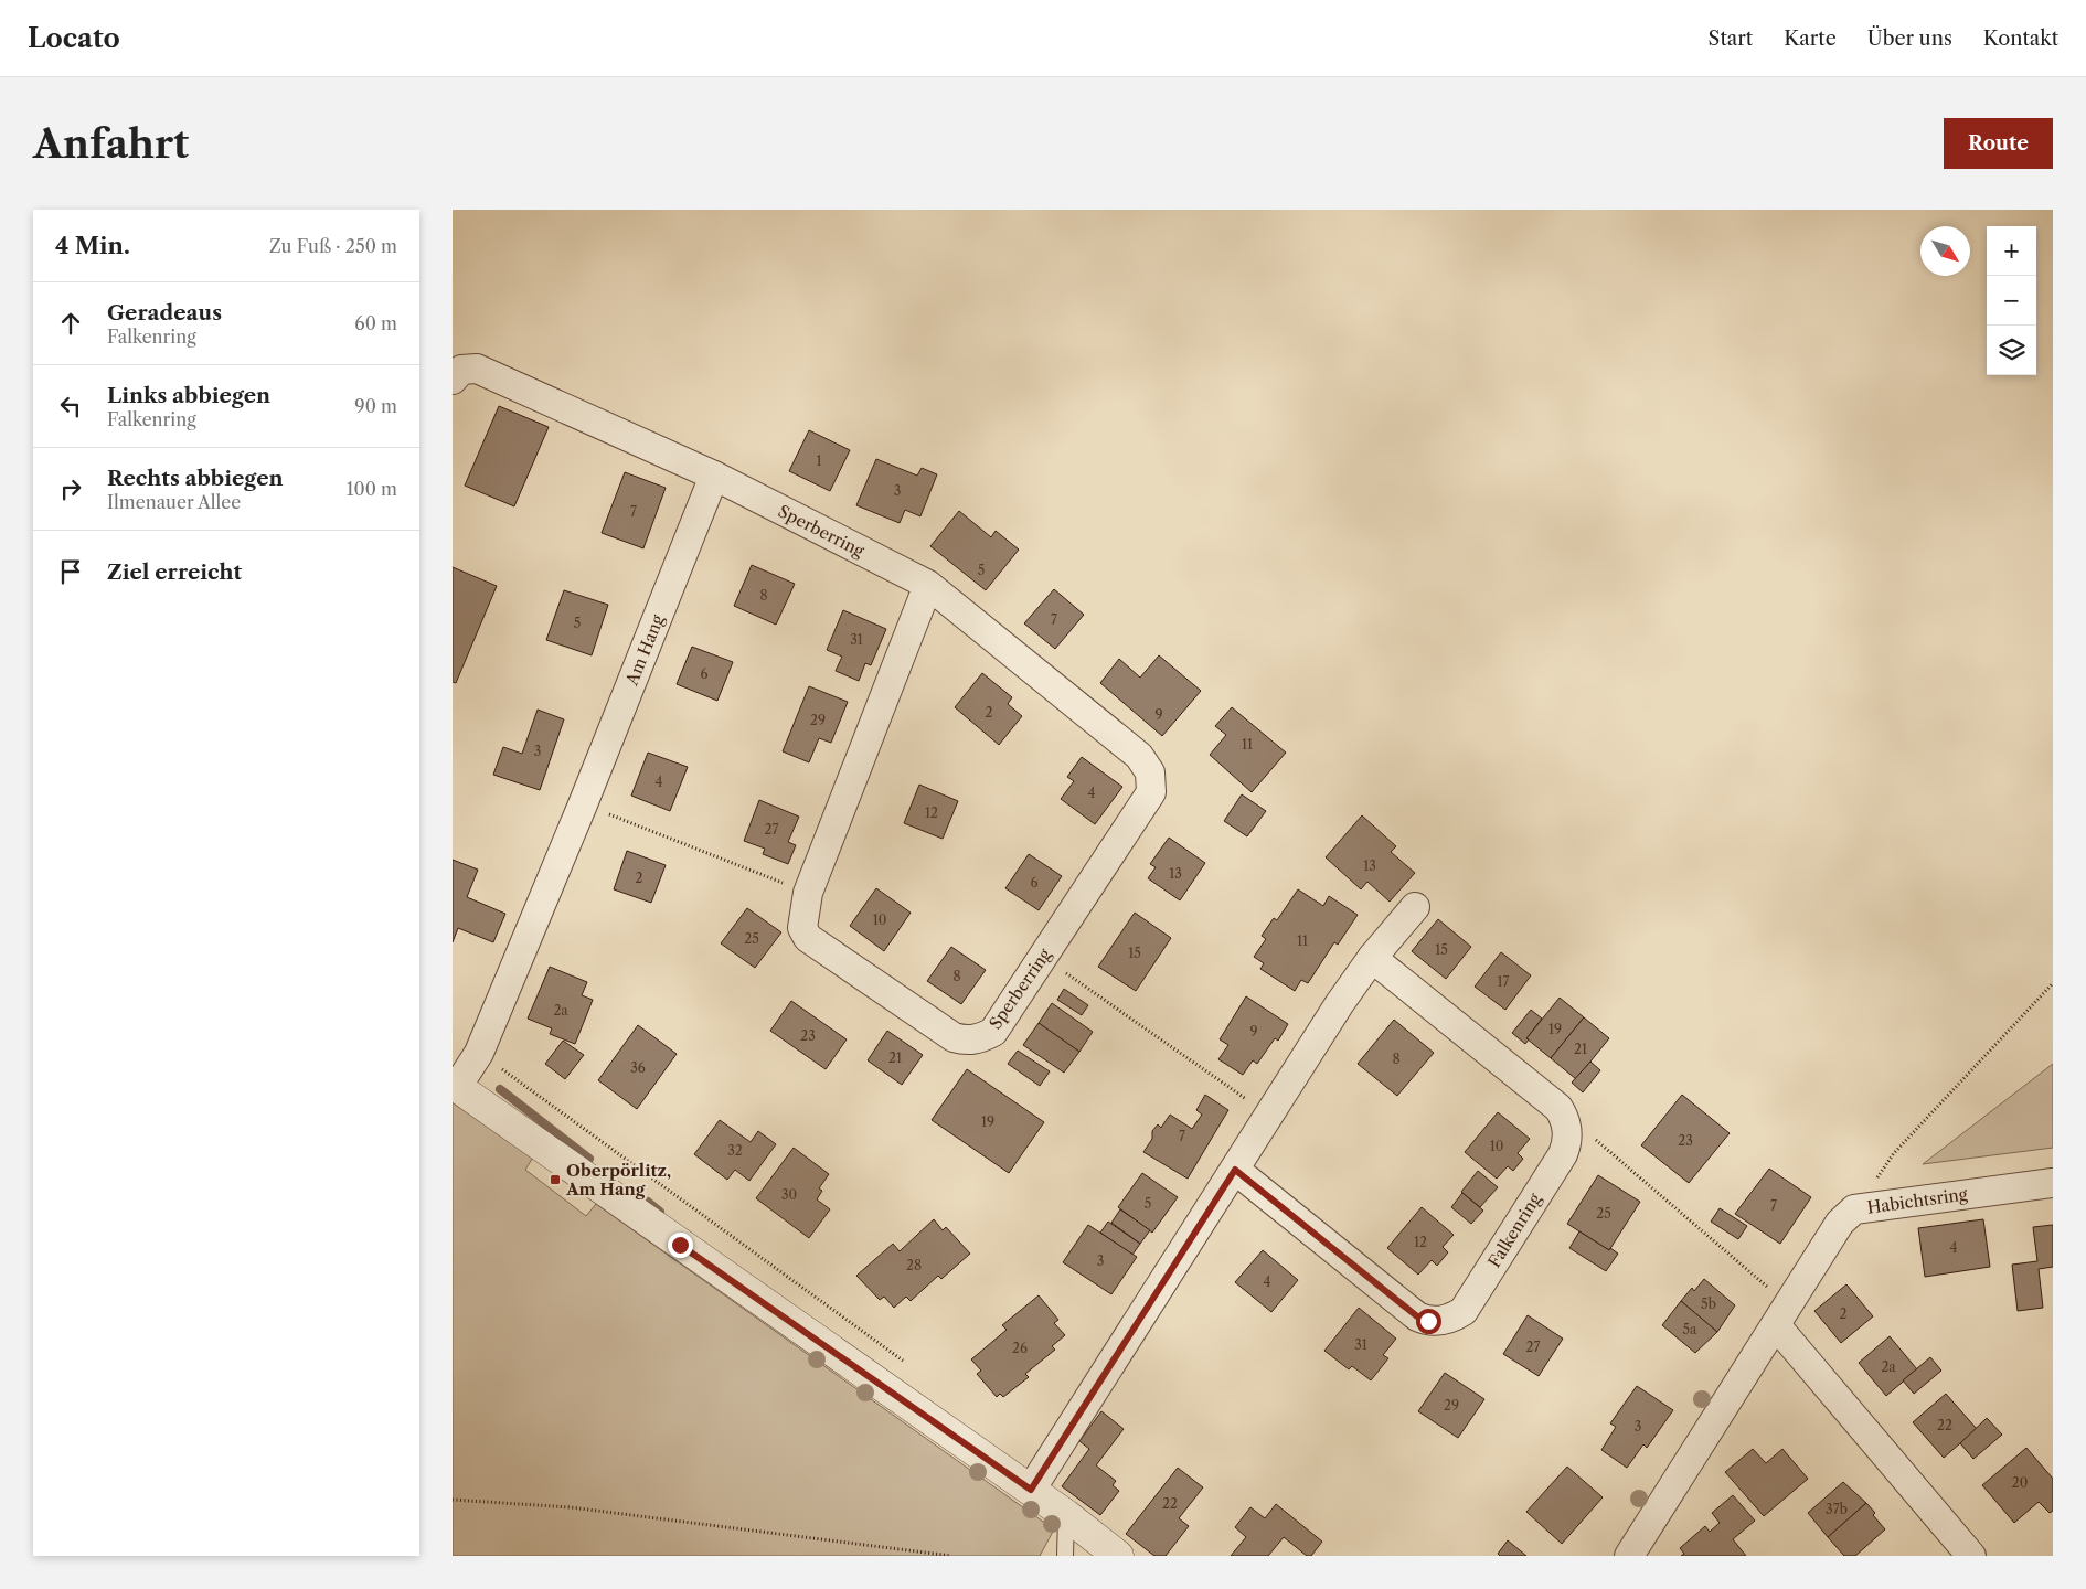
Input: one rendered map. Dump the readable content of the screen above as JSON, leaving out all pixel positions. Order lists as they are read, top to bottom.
{
  "streets": {
    "street": [
      "Sperberring",
      "Am Hang",
      "Habichtsring",
      "Falkenring"
    ]
  },
  "crossings": [
    ["Sperberring", "Am Hang"]
  ],
  "places": {
    "transit": ["Oberpörlitz, Am Hang"]
  },
  "house_numbers": [
    "1",
    "3",
    "7",
    "5",
    "8",
    "7",
    "5",
    "31",
    "6",
    "2",
    "9",
    "29",
    "11",
    "3",
    "4",
    "4",
    "12",
    "27",
    "13",
    "13",
    "2",
    "6",
    "10",
    "25",
    "11",
    "15",
    "15",
    "8",
    "17",
    "2a",
    "19",
    "9",
    "23",
    "21",
    "21",
    "8",
    "36",
    "19",
    "7",
    "23",
    "10",
    "32",
    "30",
    "5",
    "7",
    "25",
    "12",
    "4",
    "3",
    "28",
    "4",
    "5b",
    "2",
    "5a",
    "31",
    "27",
    "26",
    "2a",
    "29",
    "22",
    "3",
    "20",
    "22",
    "37b"
  ],
  "north": "bottom right",
  "page": {
    "header": "Locato",
    "nav": [
      "Start",
      "Karte",
      "Über uns",
      "Kontakt"
    ],
    "buttons": "Route",
    "title": "Anfahrt",
    "heading": ["4 Min.", "Zu Fuß · 250 m"],
    "map_buttons": ["+", "−"],
    "list": [
      ["Geradeaus", "Falkenring", "60 m"],
      ["Links abbiegen", "Falkenring", "90 m"],
      ["Rechts abbiegen", "Ilmenauer Allee", "100 m"],
      "Ziel erreicht"
    ]
  }
}
